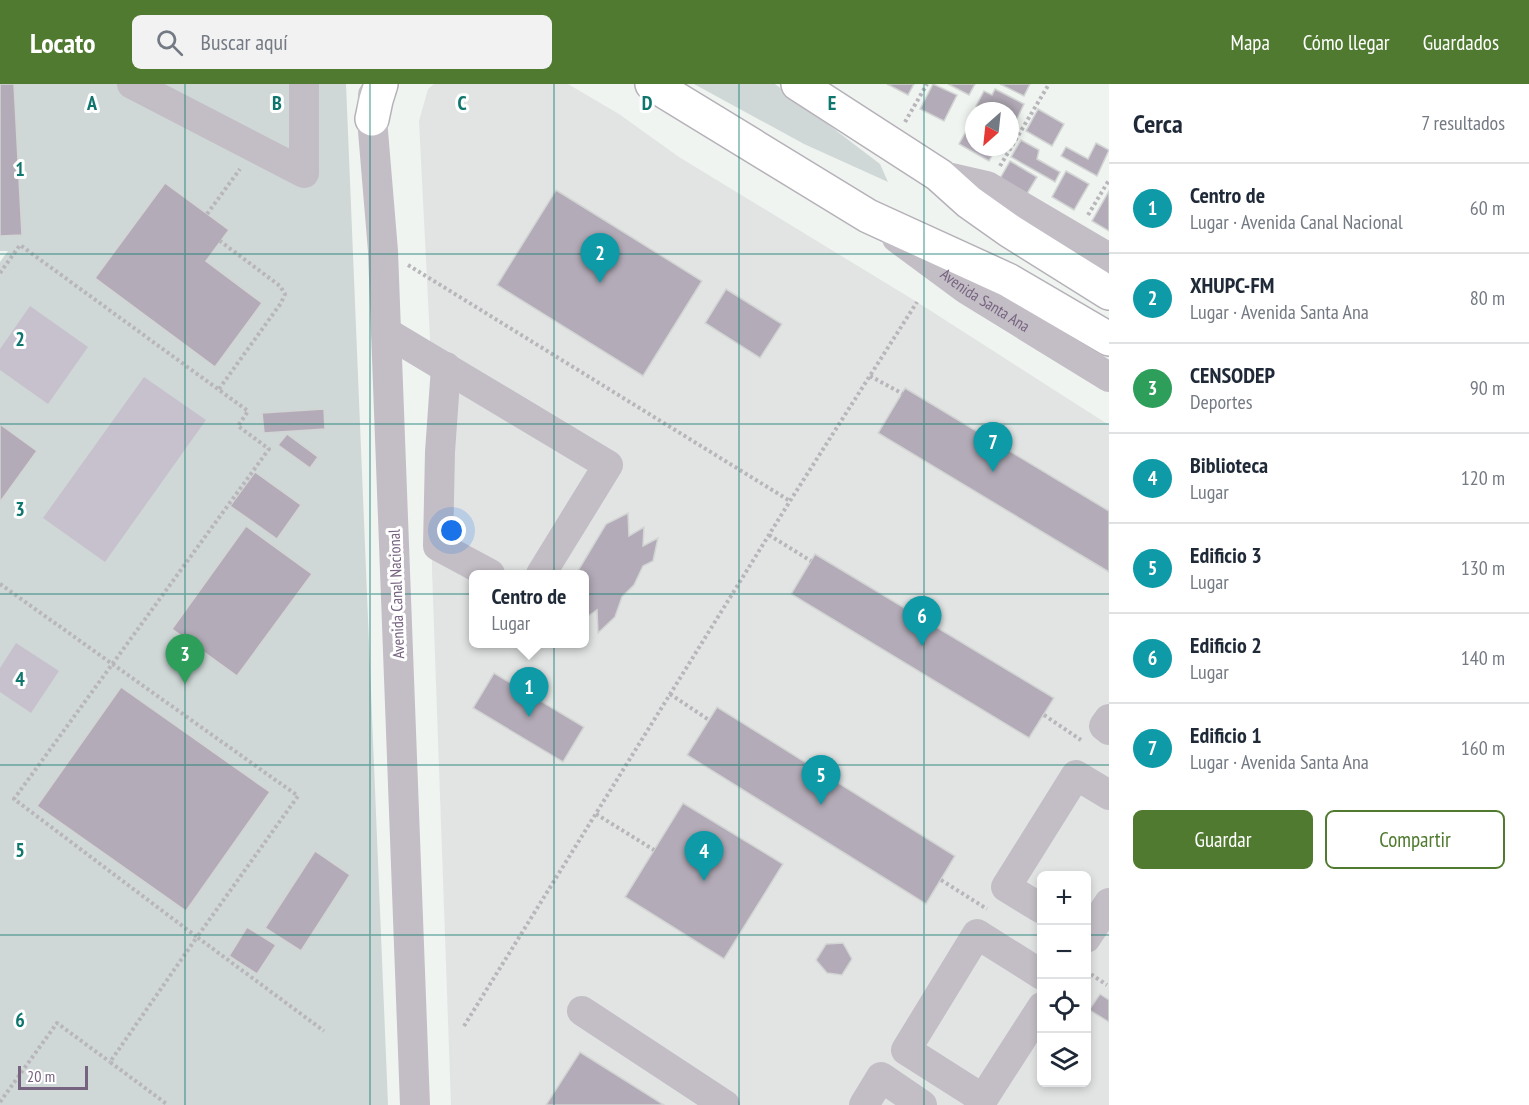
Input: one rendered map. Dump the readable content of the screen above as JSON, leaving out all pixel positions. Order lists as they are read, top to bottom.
{
  "streets": {
    "main road": ["Avenida Santa Ana"],
    "street": ["Avenida Canal Nacional"]
  },
  "scale_bar": "20 m",
  "north": "bottom left",
  "page": {
    "header": "Locato",
    "search": "Buscar aquí",
    "nav": ["Mapa", "Cómo llegar", "Guardados"],
    "heading": ["Cerca", "7 resultados"],
    "list": [
      {
        "mark": "1",
        "name": "Centro de",
        "note": "Lugar · Avenida Canal Nacional",
        "value": "60 m"
      },
      {
        "mark": "2",
        "name": "XHUPC-FM",
        "note": "Lugar · Avenida Santa Ana",
        "value": "80 m"
      },
      {
        "mark": "3",
        "name": "CENSODEP",
        "note": "Deportes",
        "value": "90 m"
      },
      {
        "mark": "4",
        "name": "Biblioteca",
        "note": "Lugar",
        "value": "120 m"
      },
      {
        "mark": "5",
        "name": "Edificio 3",
        "note": "Lugar",
        "value": "130 m"
      },
      {
        "mark": "6",
        "name": "Edificio 2",
        "note": "Lugar",
        "value": "140 m"
      },
      {
        "mark": "7",
        "name": "Edificio 1",
        "note": "Lugar · Avenida Santa Ana",
        "value": "160 m"
      }
    ],
    "pins": [
      "2",
      "7",
      "6",
      "3",
      "1",
      "5",
      "4"
    ],
    "popup": ["Centro de", "Lugar"],
    "buttons": ["Guardar", "Compartir"],
    "map_buttons": ["+", "−"],
    "scale": "20 m"
  },
  "grid": {
    "columns": [
      "A",
      "B",
      "C",
      "D",
      "E"
    ],
    "rows": [
      "1",
      "2",
      "3",
      "4",
      "5",
      "6"
    ]
  }
}
